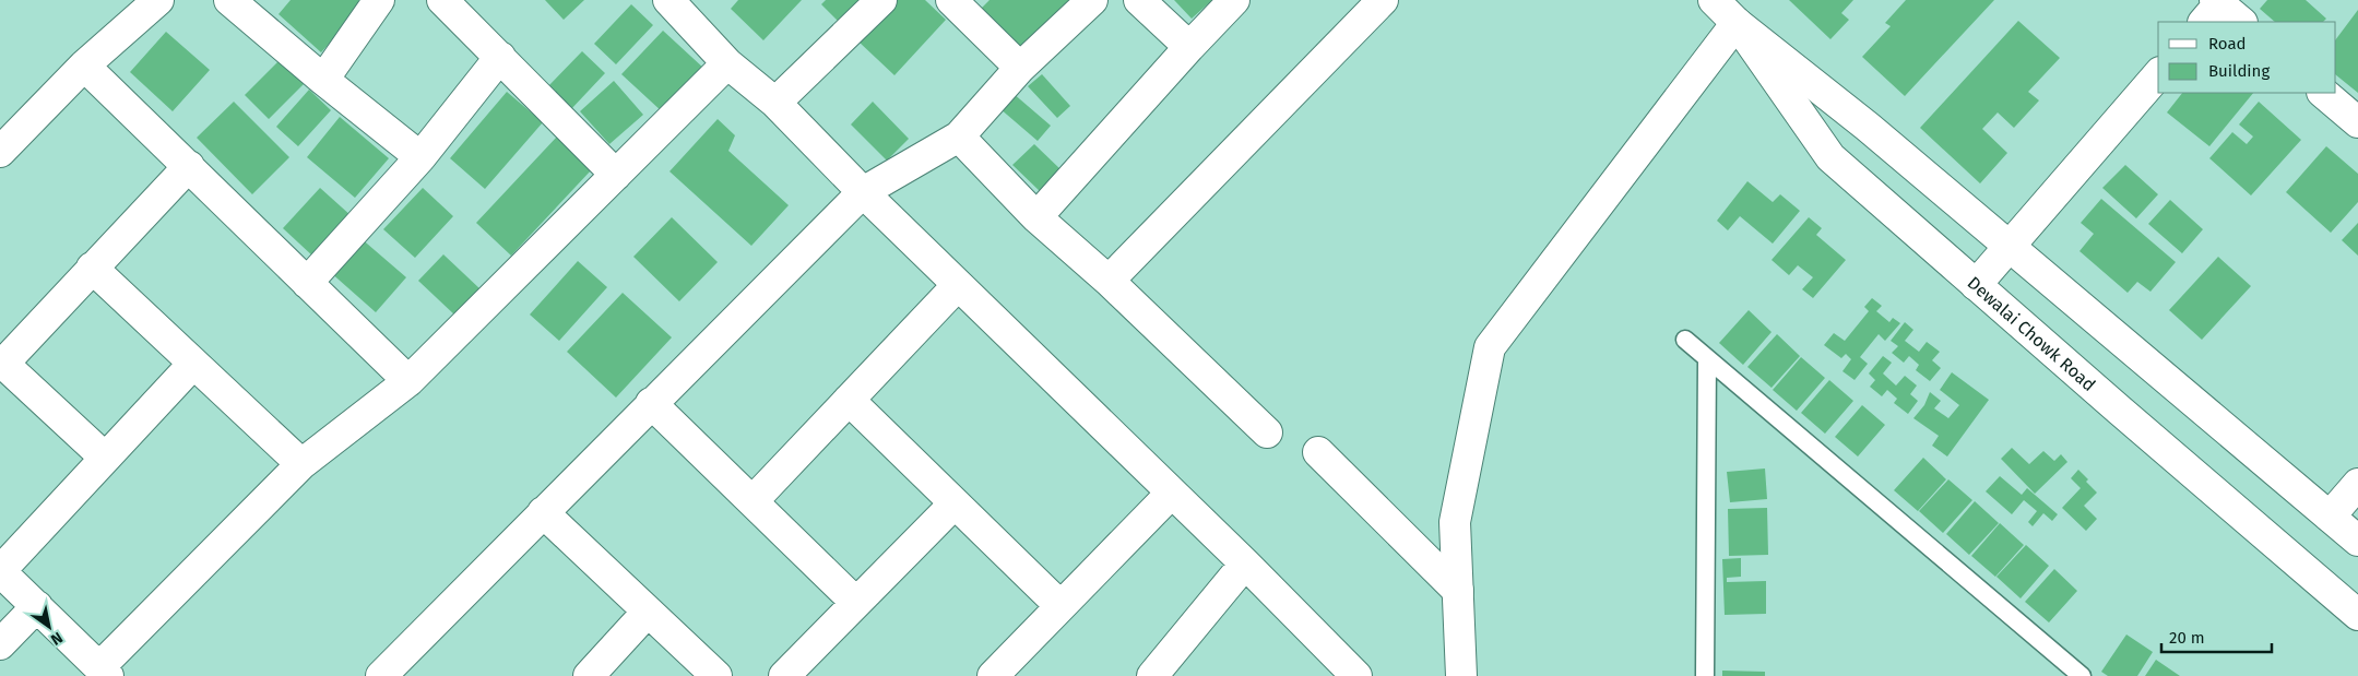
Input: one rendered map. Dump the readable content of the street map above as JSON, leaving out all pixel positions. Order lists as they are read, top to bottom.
{
  "streets": {
    "street": ["Dewalai Chowk Road"]
  },
  "legend": ["Road", "Building"],
  "scale_bar": "20 m",
  "north": "bottom right"
}
